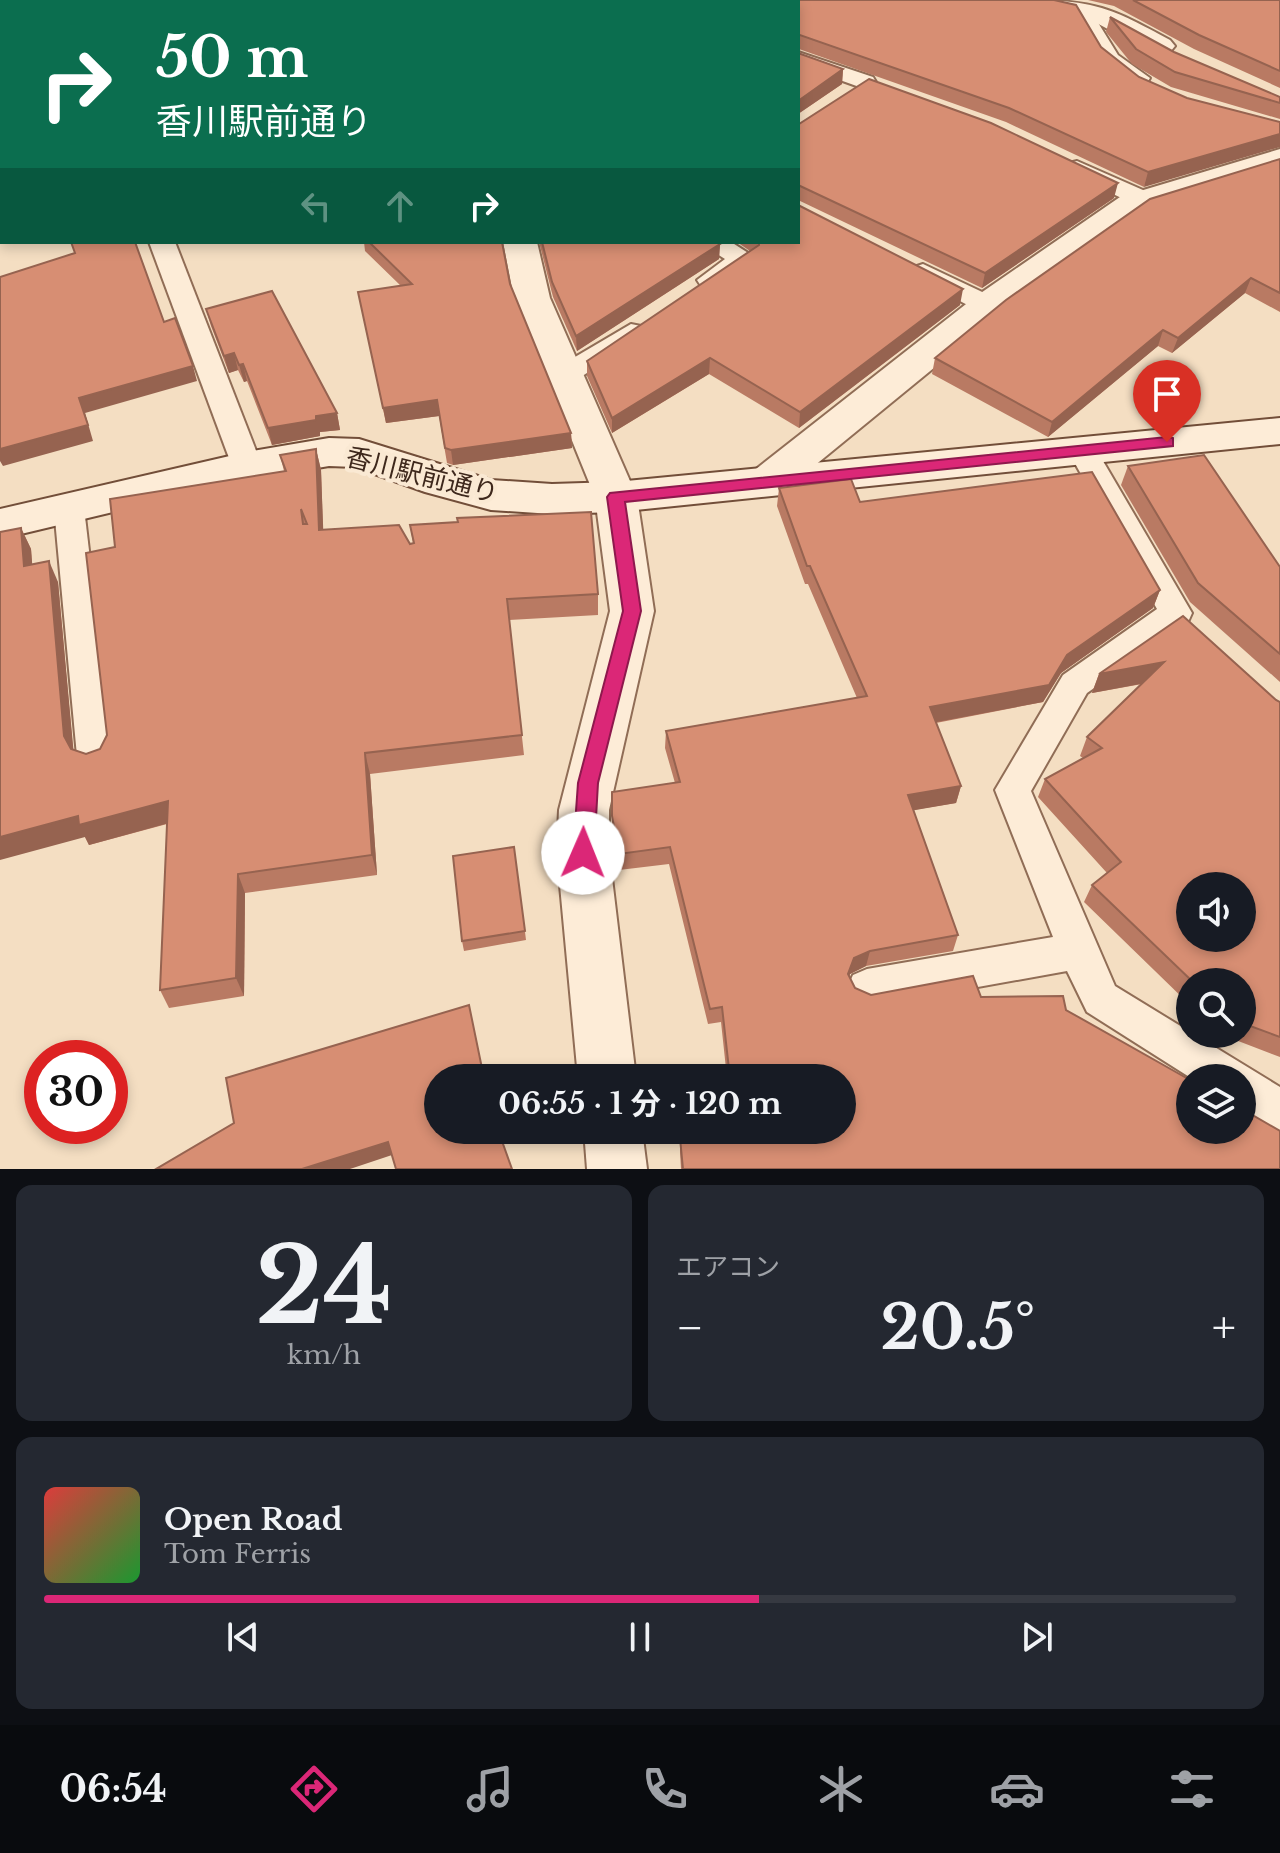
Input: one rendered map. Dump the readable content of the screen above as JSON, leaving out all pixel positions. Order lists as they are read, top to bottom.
{
  "streets": {
    "street": ["香川駅前通り"]
  },
  "page": {
    "turn": ["50 m", "香川駅前通り"],
    "limit": "30",
    "trip": "06:55 · 1 分 · 120 m",
    "tile": [
      ["24", "km/h"],
      "エアコン"
    ],
    "heat": ["−", "20.5°", "+"],
    "song": ["Open Road", "Tom Ferris"],
    "tabs": "06:54"
  }
}
